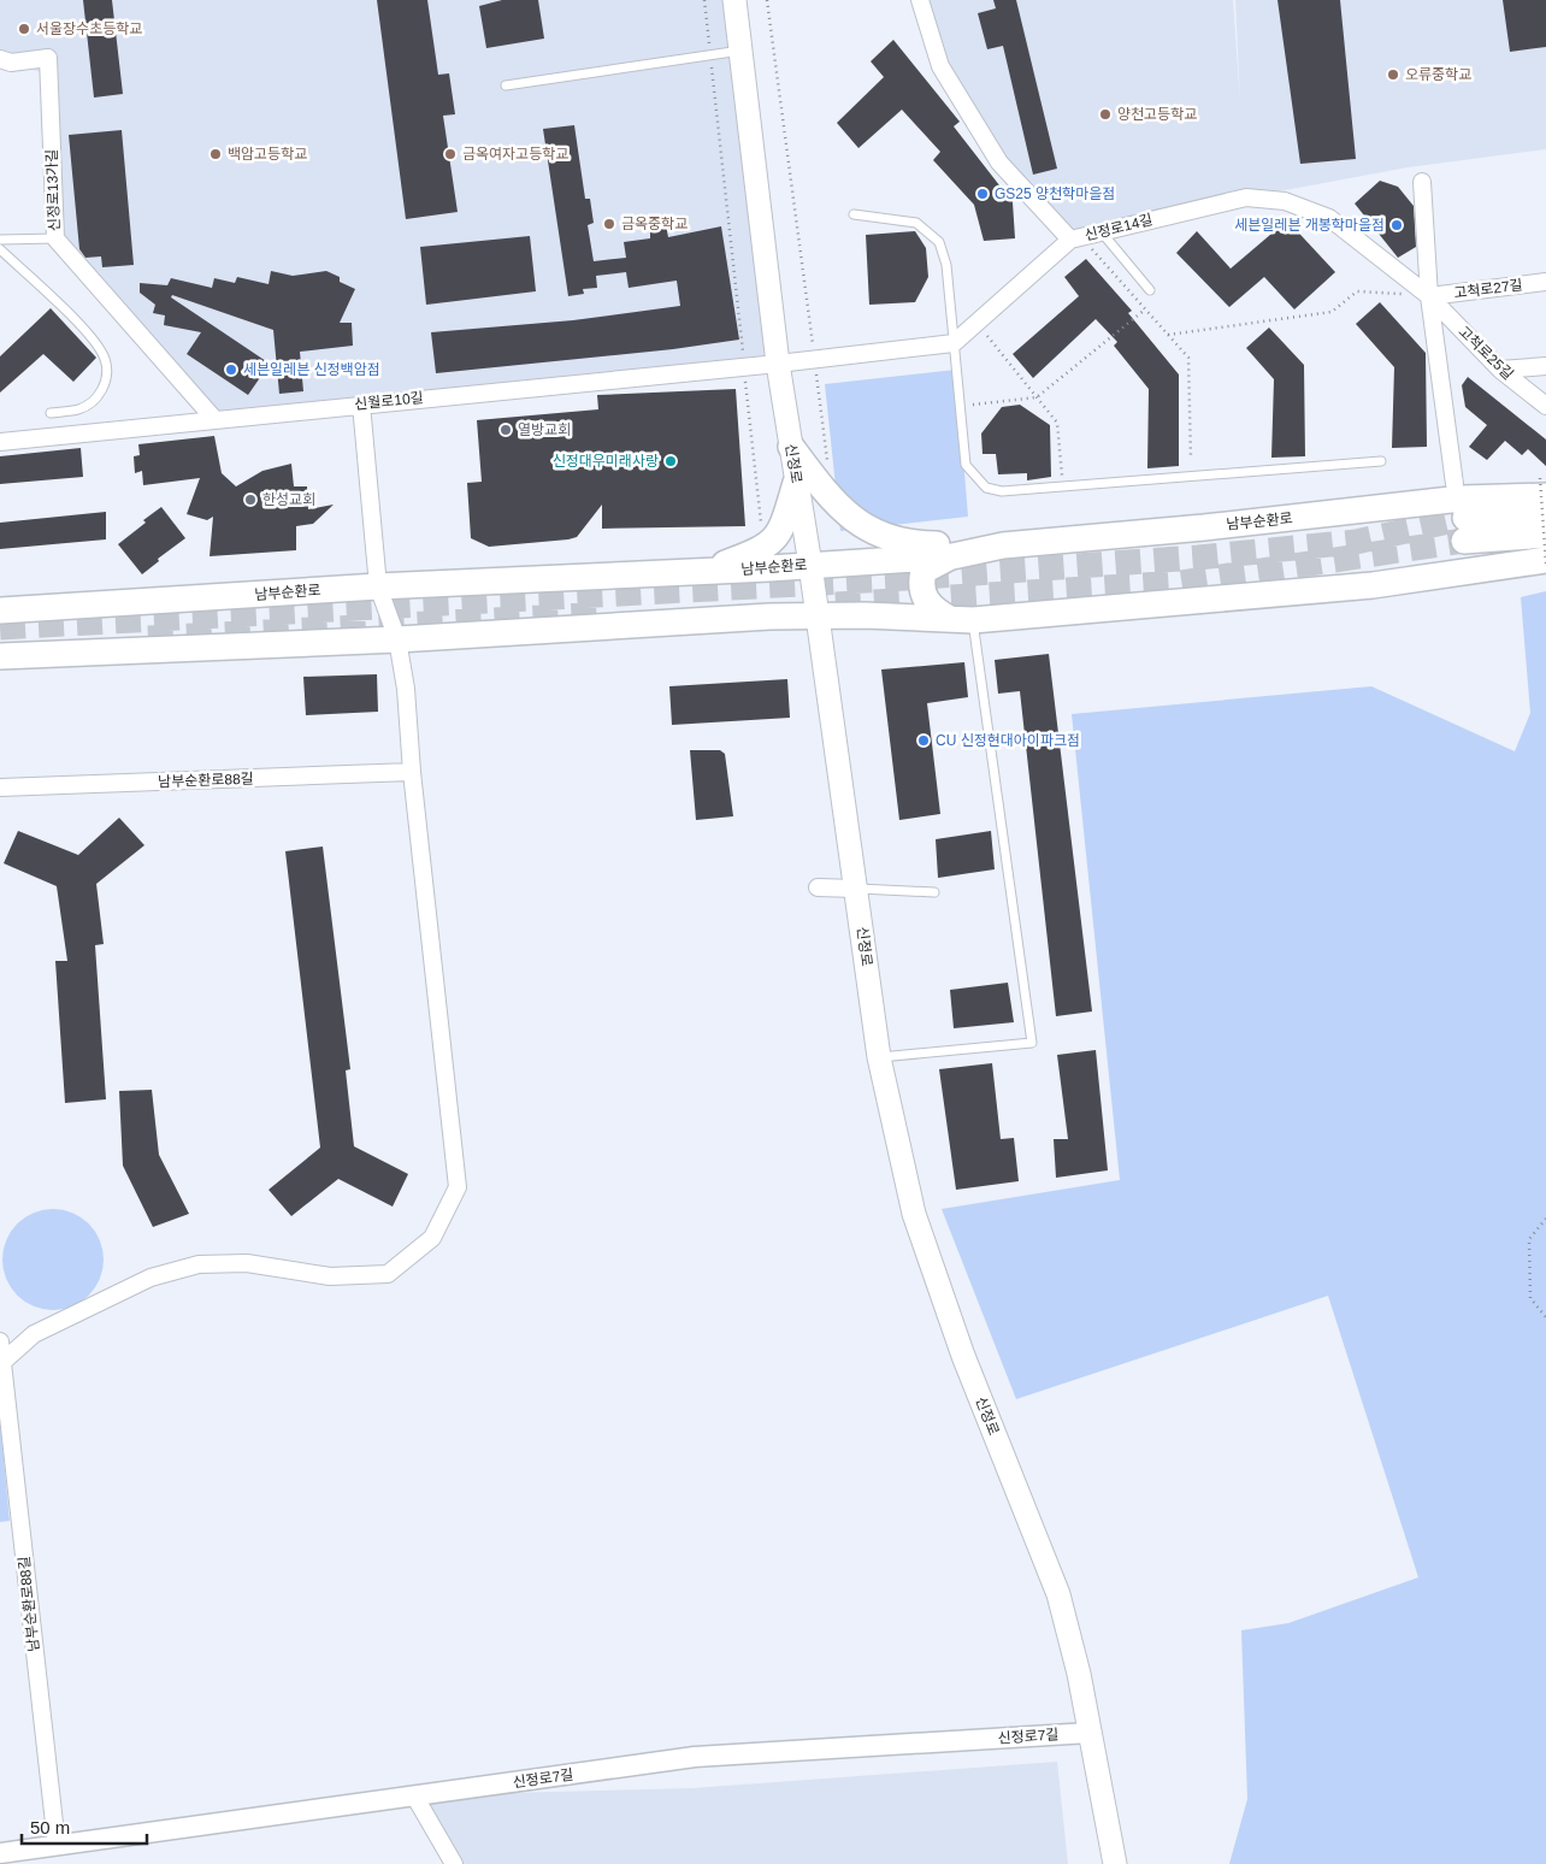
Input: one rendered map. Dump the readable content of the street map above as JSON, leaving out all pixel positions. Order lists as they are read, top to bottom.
{
  "streets": {
    "main road": ["신정로", "남부순환로"],
    "street": [
      "신정로13가길",
      "신정로14길",
      "고척로27길",
      "고척로25길",
      "신월로10길",
      "남부순환로88길",
      "신정로7길"
    ]
  },
  "crossings": [
    ["신정로13가길", "신월로10길"],
    ["신정로14길", "고척로27길"],
    ["신정로14길", "고척로25길"],
    ["고척로27길", "고척로25길"],
    ["신월로10길", "신정로"],
    ["신정로", "남부순환로"],
    ["신정로", "신정로7길"],
    ["남부순환로88길", "신정로7길"]
  ],
  "places": [
    "서울장수초등학교",
    "오류중학교",
    "양천고등학교",
    "백암고등학교",
    "금옥여자고등학교",
    "GS25 양천학마을점",
    "금옥중학교",
    "세븐일레븐 개봉학마을점",
    "세븐일레븐 신정백암점",
    "열방교회",
    "신정대우미래사랑",
    "한성교회",
    "CU 신정현대아이파크점"
  ],
  "scale_bar": "50 m"
}
